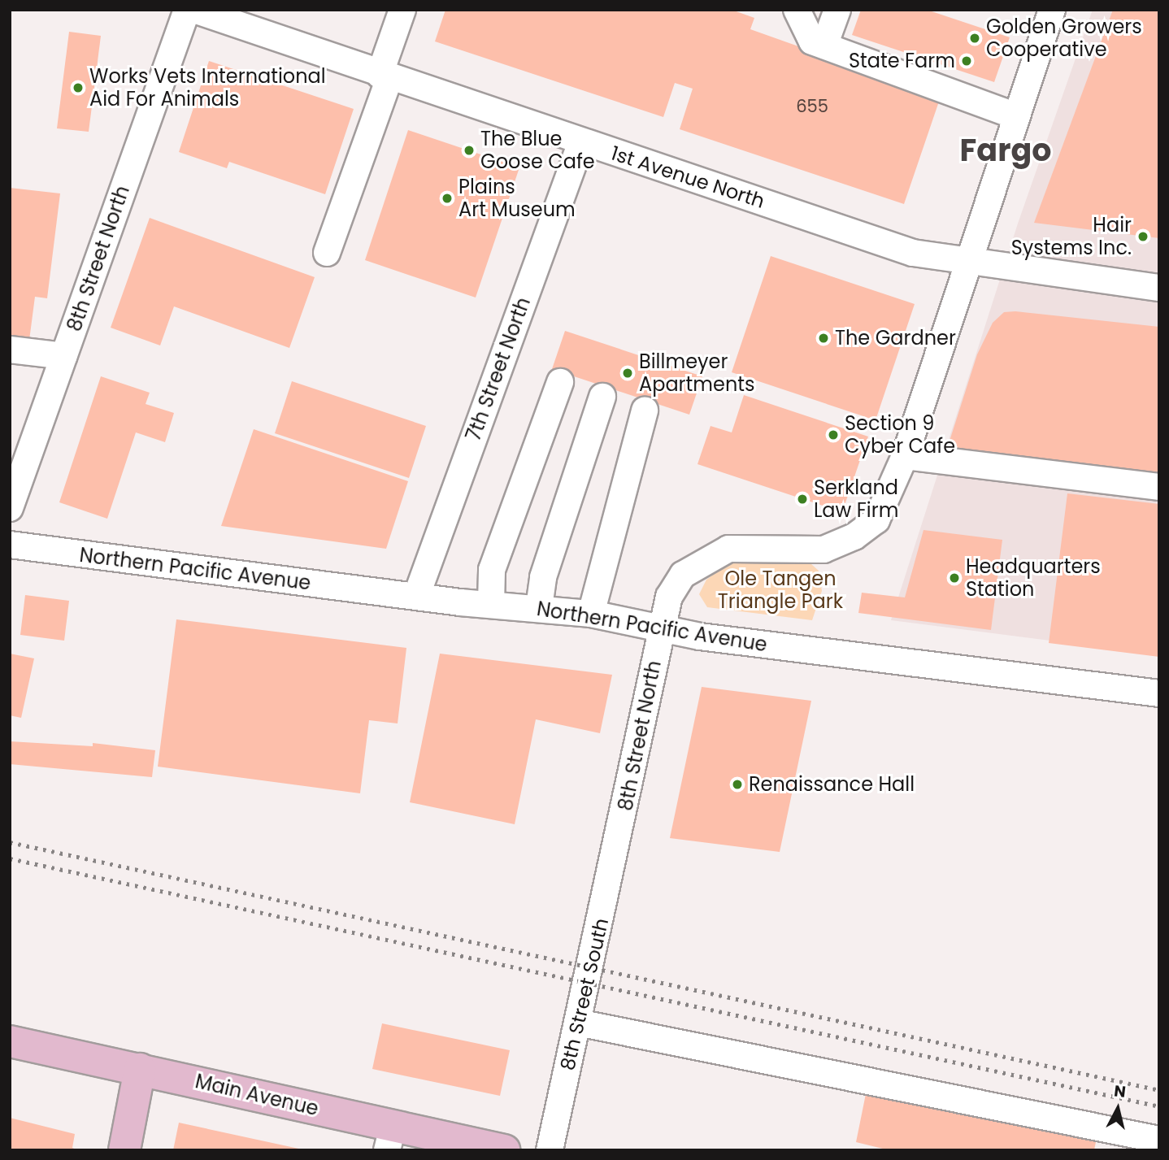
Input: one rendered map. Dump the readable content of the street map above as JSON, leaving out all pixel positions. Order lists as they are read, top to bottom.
{
  "streets": {
    "main road": ["Main Avenue"],
    "street": [
      "1st Avenue North",
      "8th Street North",
      "7th Street North",
      "Northern Pacific Avenue",
      "8th Street South"
    ]
  },
  "crossings": [
    ["1st Avenue North", "7th Street North"],
    ["8th Street North", "Northern Pacific Avenue"],
    ["8th Street North", "8th Street South"],
    ["7th Street North", "Northern Pacific Avenue"]
  ],
  "districts": ["Fargo"],
  "parks": ["Ole Tangen Triangle Park"],
  "places": [
    "Golden Growers Cooperative",
    "State Farm",
    "Works Vets International Aid For Animals",
    "The Blue Goose Cafe",
    "Plains Art Museum",
    "Hair Systems Inc.",
    "The Gardner",
    "Billmeyer Apartments",
    "Section 9 Cyber Cafe",
    "Serkland Law Firm",
    "Headquarters Station",
    "Renaissance Hall"
  ],
  "house_numbers": ["655"],
  "north": "top"
}
